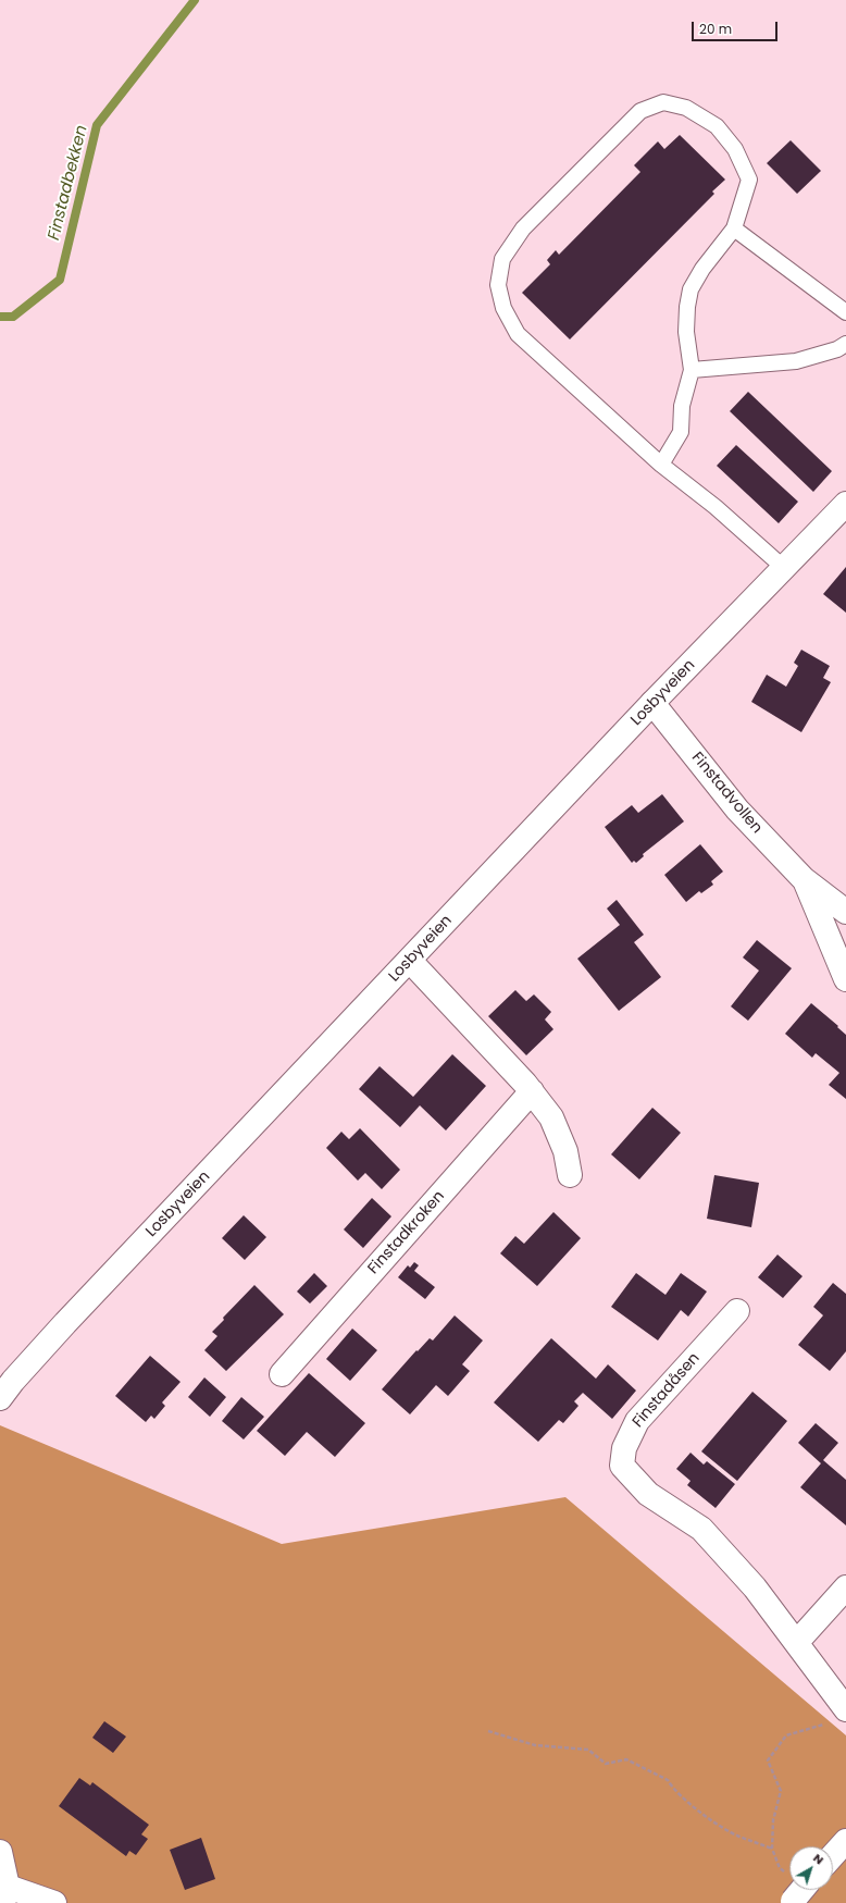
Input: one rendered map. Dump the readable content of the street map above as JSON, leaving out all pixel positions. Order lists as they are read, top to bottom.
{
  "streets": {
    "street": [
      "Losbyveien",
      "Finstadvollen",
      "Finstadkroken",
      "Finstadåsen"
    ]
  },
  "crossings": [
    ["Losbyveien", "Finstadvollen"]
  ],
  "water": ["Finstadbekken"],
  "scale_bar": "20 m",
  "north": "top right"
}
